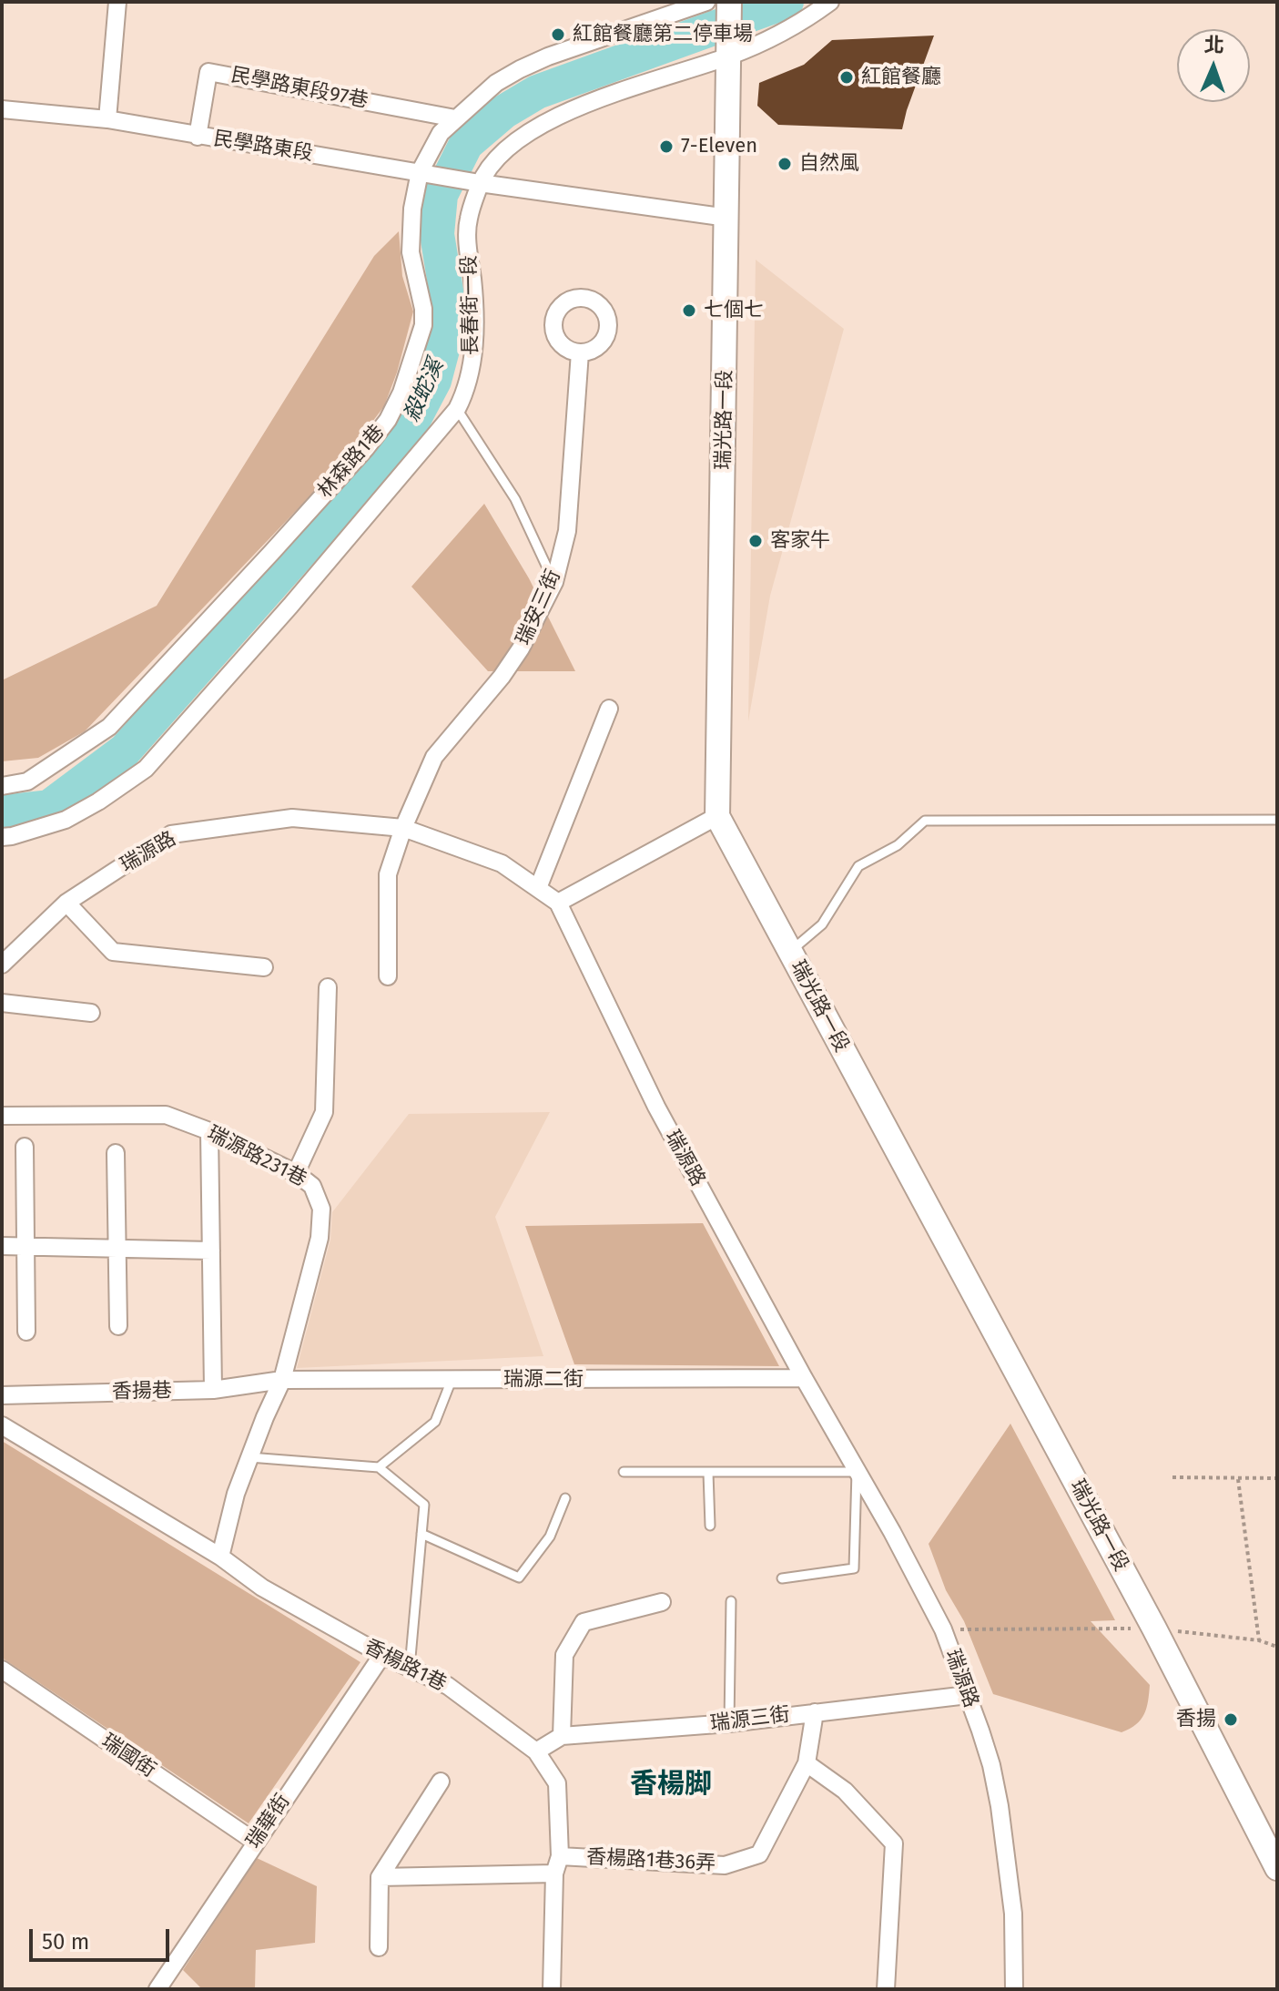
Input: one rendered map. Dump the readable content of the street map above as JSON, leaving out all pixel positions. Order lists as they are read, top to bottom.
{
  "streets": {
    "street": [
      "民學路東段97巷",
      "民學路東段",
      "長春街一段",
      "瑞光路一段",
      "林森路1巷",
      "瑞安三街",
      "瑞源路",
      "瑞源路231巷",
      "瑞源二街",
      "香揚巷",
      "香楊路1巷",
      "瑞源三街",
      "瑞國街",
      "瑞華街",
      "香楊路1巷36弄"
    ]
  },
  "crossings": [
    ["民學路東段97巷", "民學路東段"],
    ["民學路東段97巷", "林森路1巷"],
    ["民學路東段", "長春街一段"],
    ["民學路東段", "瑞光路一段"],
    ["民學路東段", "林森路1巷"],
    ["長春街一段", "瑞光路一段"],
    ["瑞安三街", "瑞源路"],
    ["瑞源路", "瑞源二街"],
    ["瑞源路", "瑞源三街"],
    ["瑞源路231巷", "瑞源二街"],
    ["瑞源路231巷", "香揚巷"],
    ["瑞源二街", "香揚巷"],
    ["香楊路1巷", "瑞源三街"],
    ["香楊路1巷", "瑞華街"],
    ["香楊路1巷", "香楊路1巷36弄"],
    ["瑞源三街", "香楊路1巷36弄"],
    ["瑞國街", "瑞華街"]
  ],
  "districts": ["香楊脚"],
  "water": ["殺蛇溪"],
  "places": [
    "紅館餐廳第二停車場",
    "紅館餐廳",
    "7-Eleven",
    "自然風",
    "七個七",
    "客家牛",
    "香揚"
  ],
  "scale_bar": "50 m",
  "north": "top"
}
